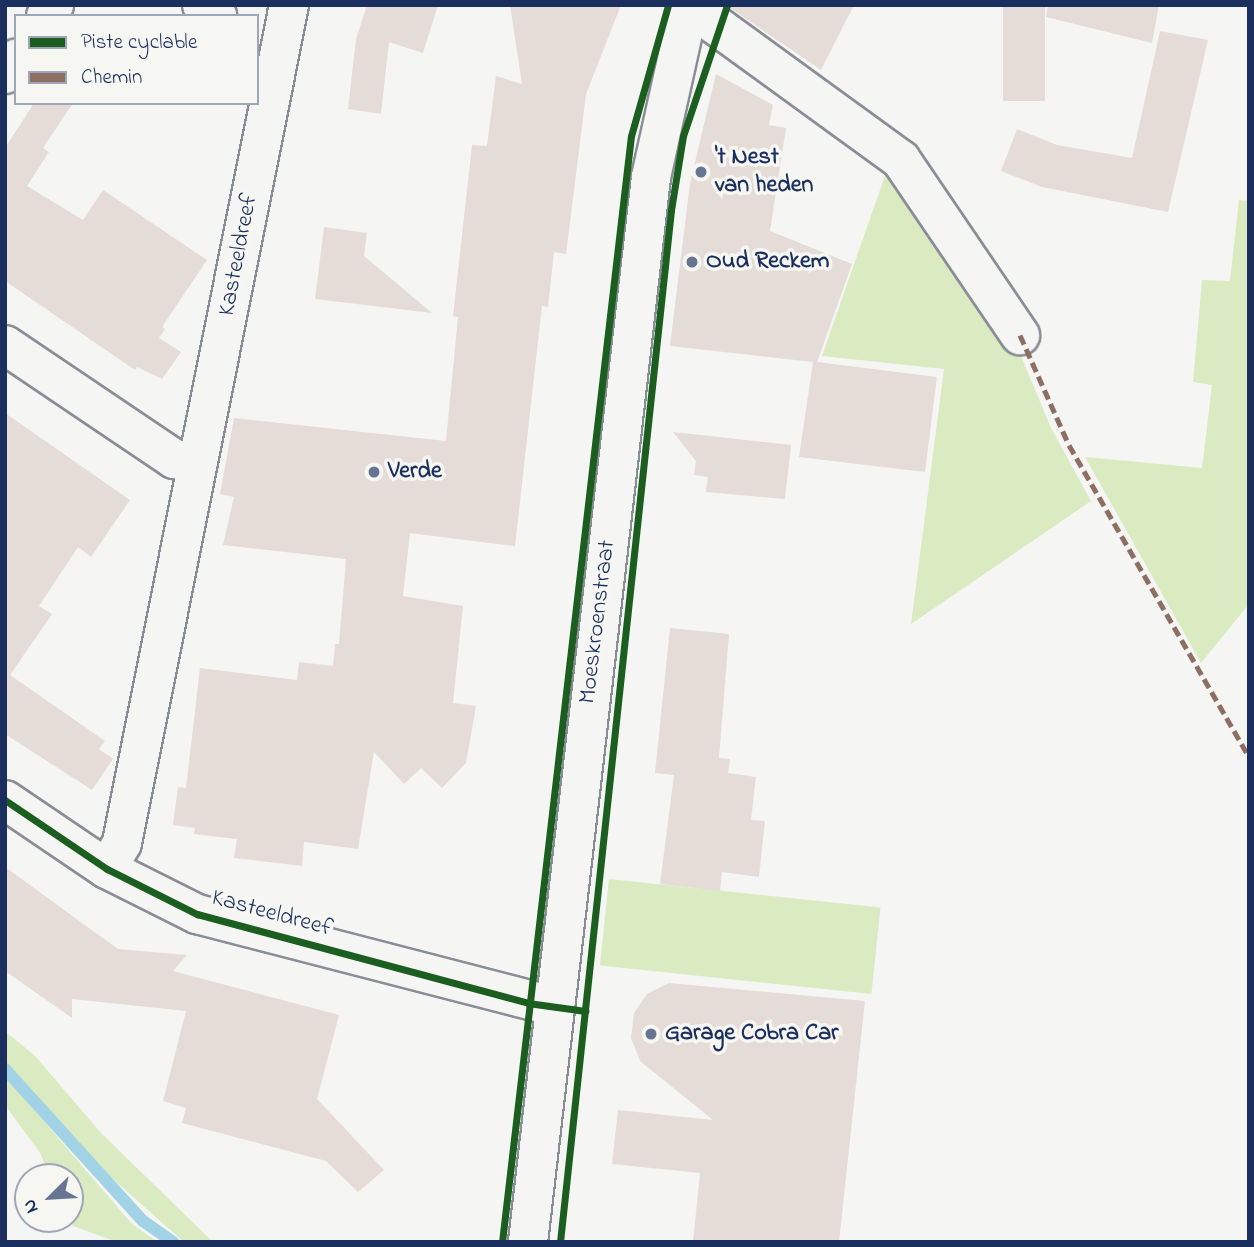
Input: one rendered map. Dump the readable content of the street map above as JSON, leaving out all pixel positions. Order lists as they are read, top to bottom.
{
  "streets": {
    "street": ["Kasteeldreef", "Moeskroenstraat"]
  },
  "crossings": [
    ["Kasteeldreef", "Moeskroenstraat"]
  ],
  "places": [
    "'t Nest van heden",
    "Oud Reckem",
    "Verde",
    "Garage Cobra Car"
  ],
  "legend": ["Piste cyclable", "Chemin"],
  "north": "bottom left"
}
